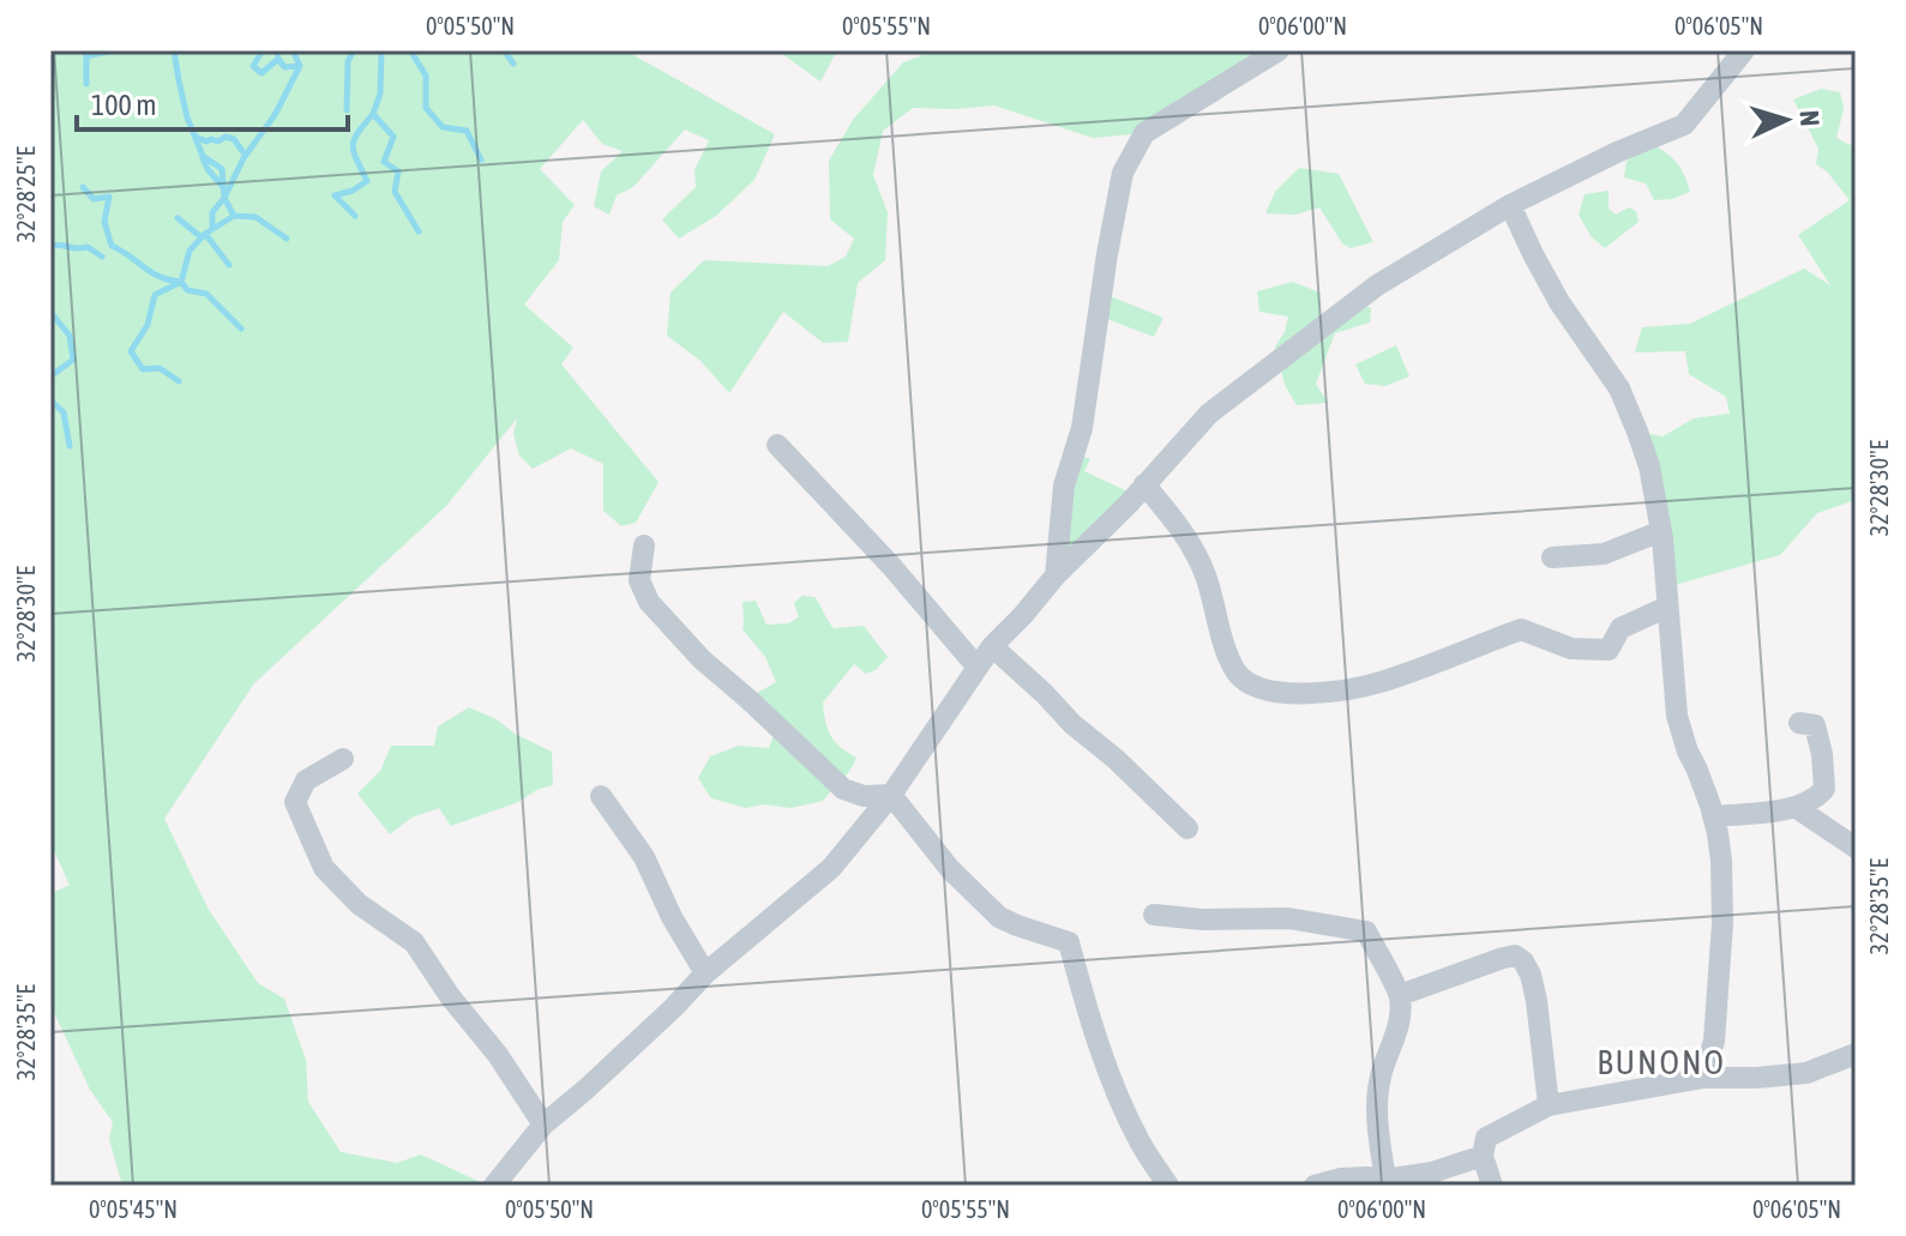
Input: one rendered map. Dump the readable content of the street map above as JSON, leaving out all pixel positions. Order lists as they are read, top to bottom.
{
  "districts": ["BUNONO"],
  "scale_bar": "100 m",
  "north": "right",
  "coordinates": [
    "0°05'50\"N",
    "0°05'55\"N",
    "0°06'00\"N",
    "0°06'05\"N",
    "32°28'25\"E",
    "32°28'30\"E",
    "32°28'35\"E",
    "0°05'45\"N"
  ]
}
